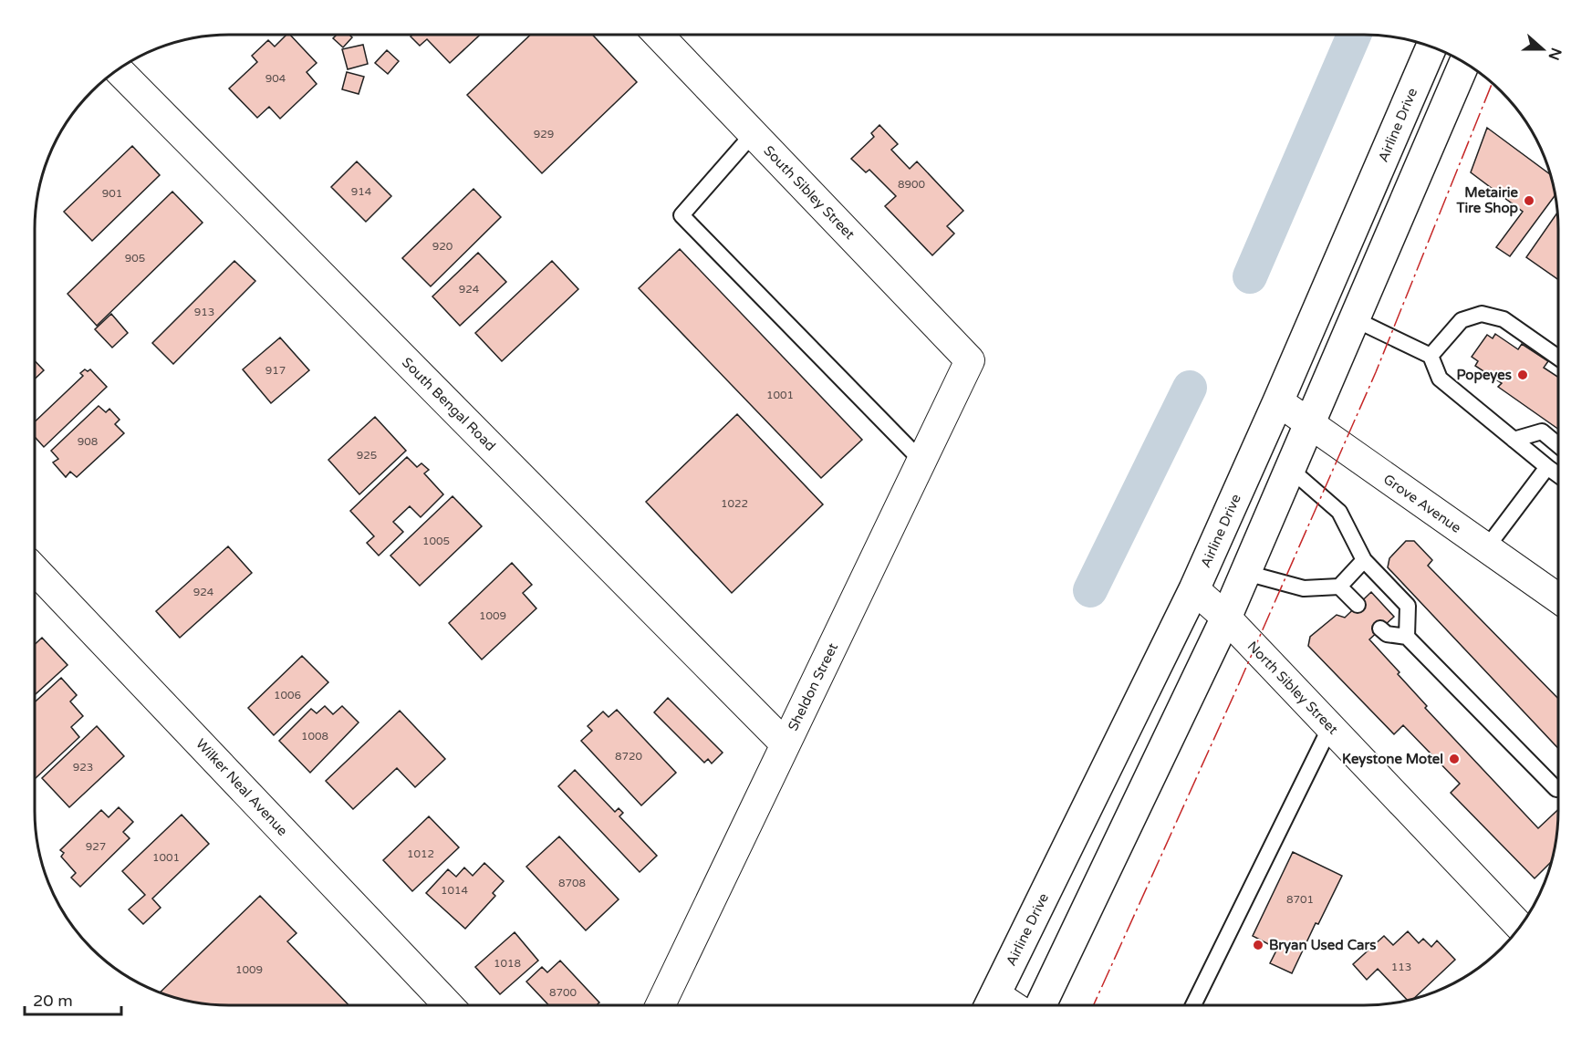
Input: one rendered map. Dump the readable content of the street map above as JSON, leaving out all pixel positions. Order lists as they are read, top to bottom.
{
  "streets": {
    "highway": ["Airline Drive"],
    "street": [
      "South Sibley Street",
      "South Bengal Road",
      "Grove Avenue",
      "Sheldon Street",
      "North Sibley Street",
      "Wilker Neal Avenue"
    ]
  },
  "crossings": [
    ["Airline Drive", "Grove Avenue"],
    ["Airline Drive", "North Sibley Street"],
    ["South Sibley Street", "Sheldon Street"],
    ["South Bengal Road", "Sheldon Street"]
  ],
  "places": [
    "Metairie Tire Shop",
    "Popeyes",
    "Keystone Motel",
    "Bryan Used Cars"
  ],
  "house_numbers": [
    "904",
    "929",
    "8900",
    "914",
    "901",
    "920",
    "905",
    "924",
    "913",
    "917",
    "1001",
    "908",
    "925",
    "1022",
    "1005",
    "924",
    "1009",
    "1006",
    "1008",
    "8720",
    "923",
    "927",
    "1012",
    "1001",
    "8708",
    "1014",
    "8701",
    "1018",
    "113",
    "1009",
    "8700"
  ],
  "scale_bar": "20 m",
  "north": "right"
}
